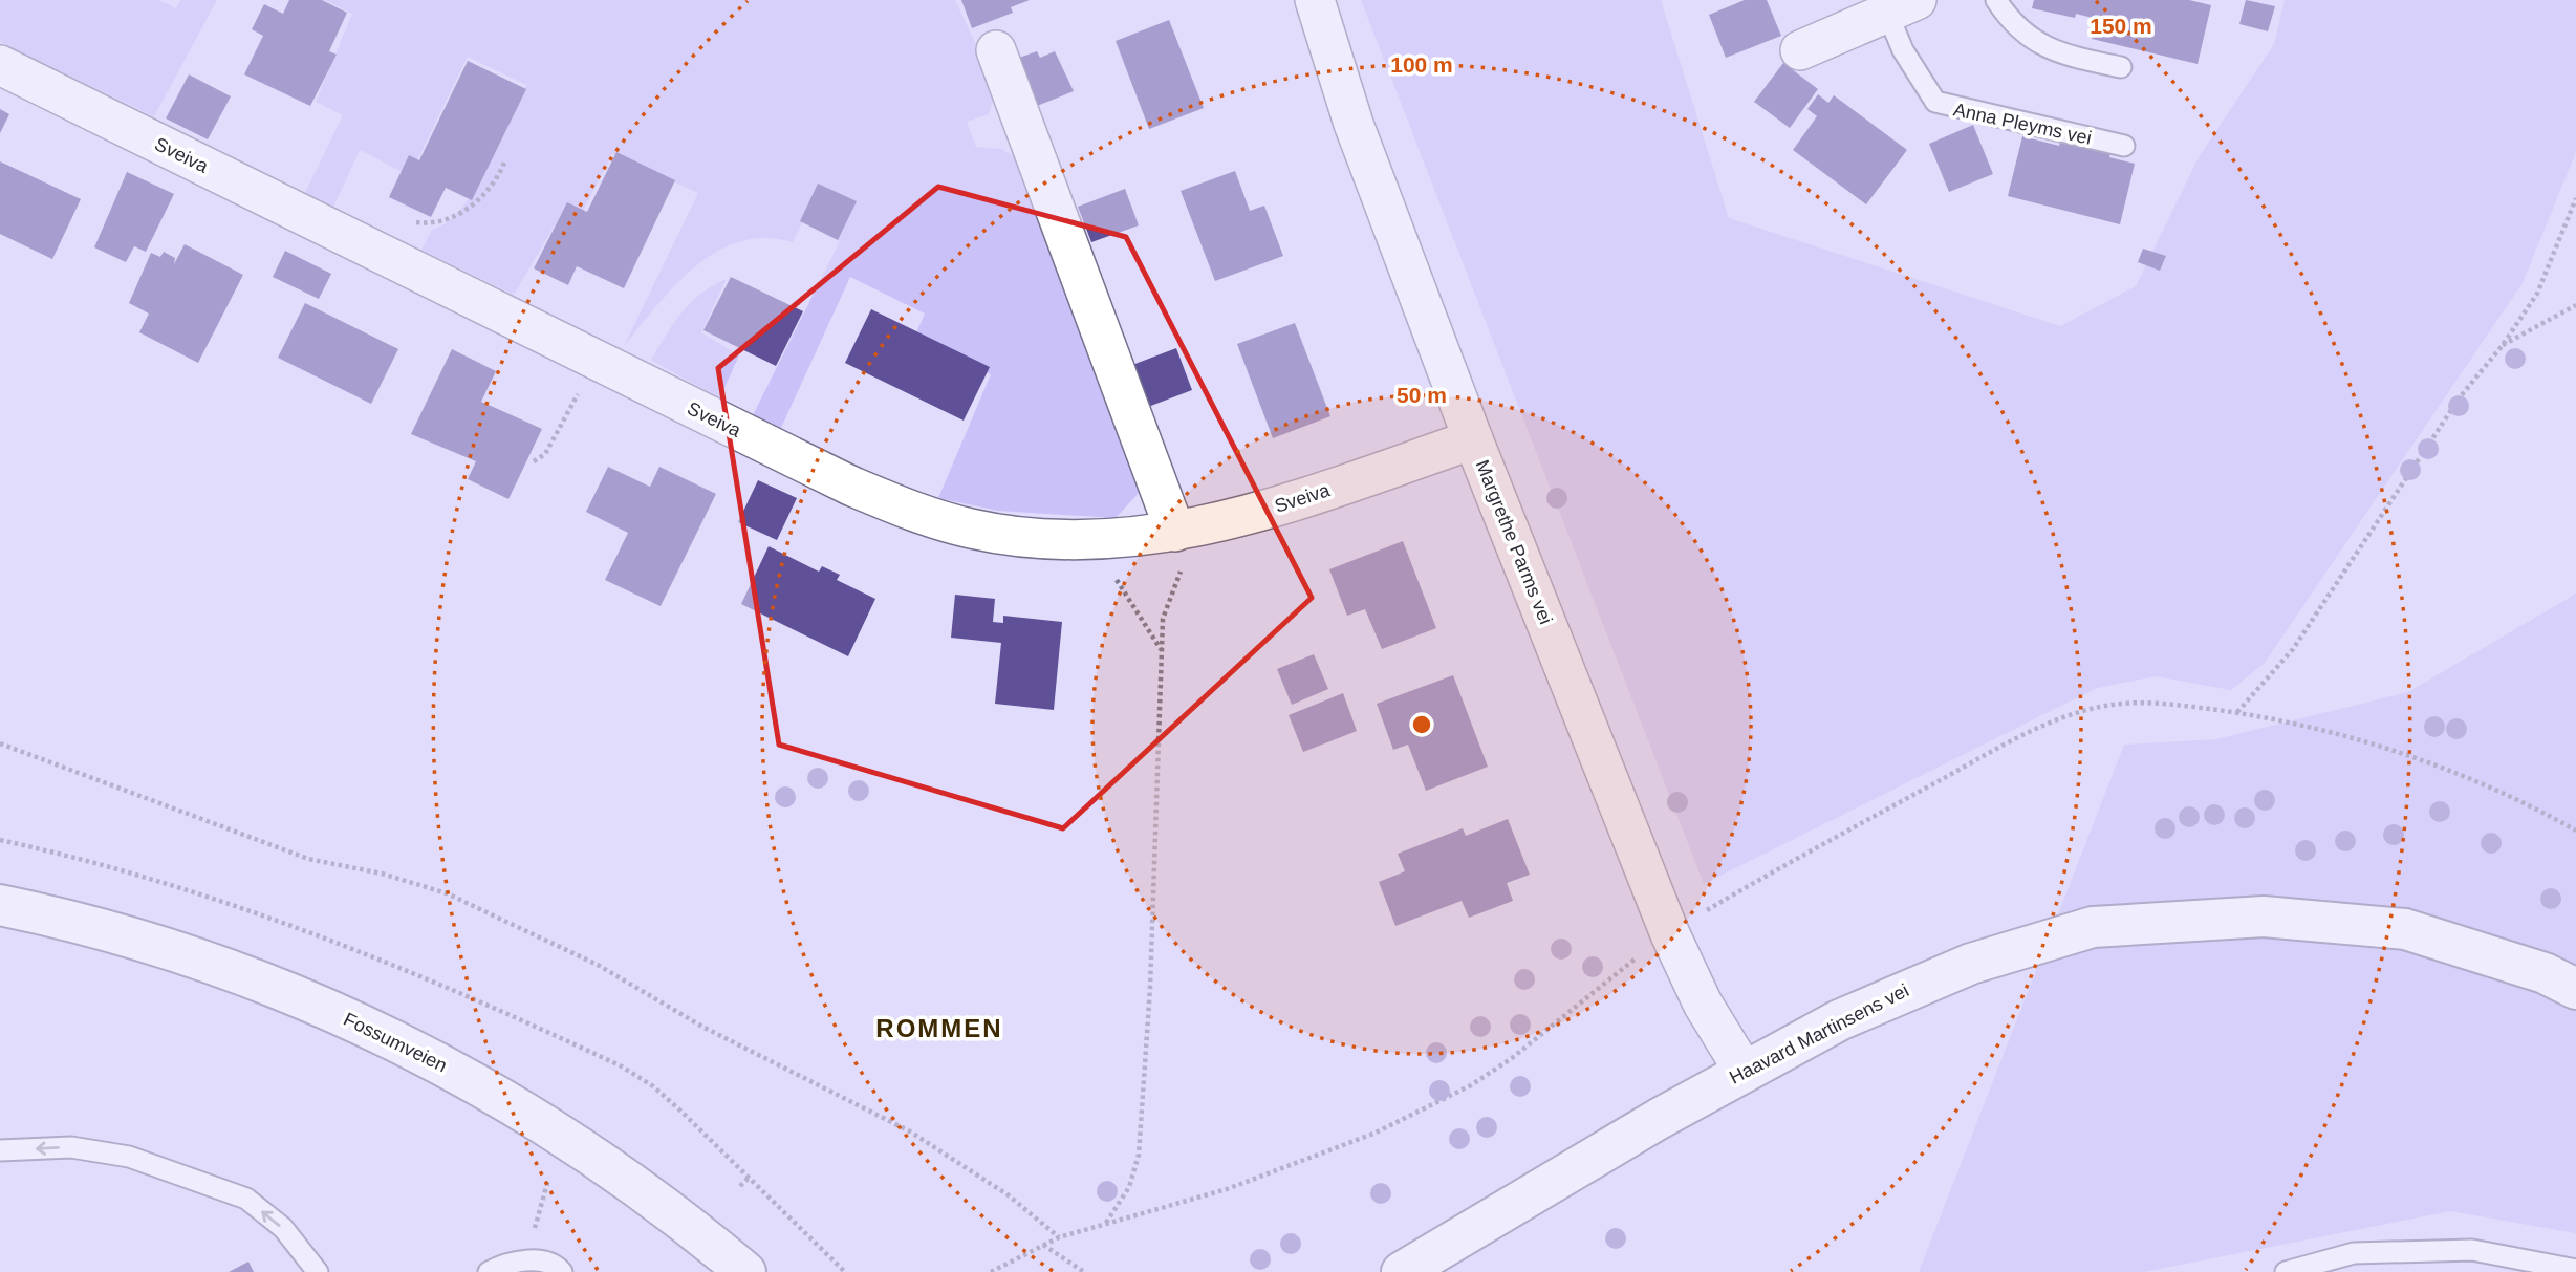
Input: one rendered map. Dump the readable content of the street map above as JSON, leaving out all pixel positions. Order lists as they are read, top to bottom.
{
  "streets": {
    "street": [
      "Anna Pleyms vei",
      "Sveiva",
      "Margrethe Parms vei",
      "Haavard Martinsens vei",
      "Fossumveien"
    ]
  },
  "crossings": [
    ["Sveiva", "Margrethe Parms vei"],
    ["Margrethe Parms vei", "Haavard Martinsens vei"]
  ],
  "districts": ["ROMMEN"],
  "rings": ["150 m", "100 m", "50 m"]
}
